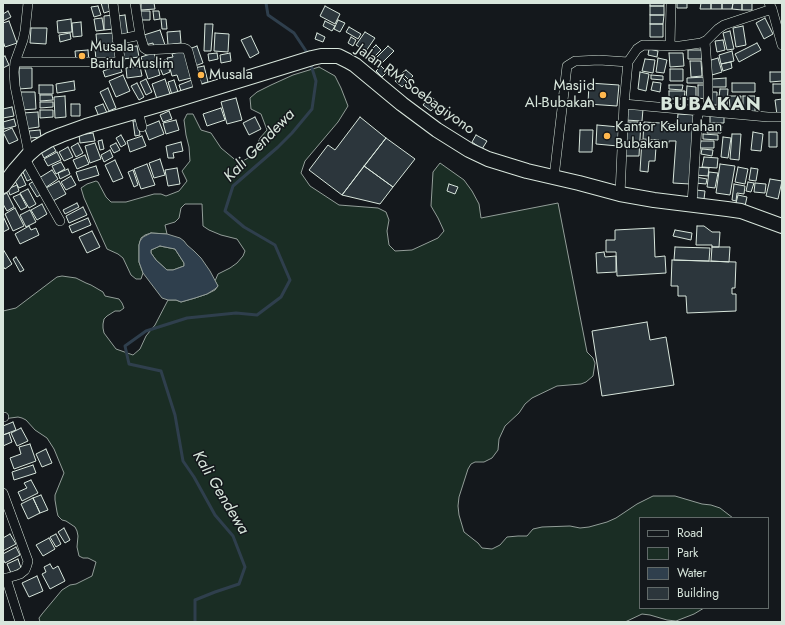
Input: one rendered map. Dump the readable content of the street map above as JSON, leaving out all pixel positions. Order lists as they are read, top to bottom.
{
  "streets": {
    "main road": ["Jalan RM Soebagiyono"]
  },
  "districts": ["BUBAKAN"],
  "water": ["Kali Gendewa"],
  "places": [
    "Musala Baitul Muslim",
    "Musala",
    "Masjid Al-Bubakan",
    "Kantor Kelurahan Bubakan"
  ],
  "legend": [
    "Road",
    "Park",
    "Water",
    "Building"
  ]
}
